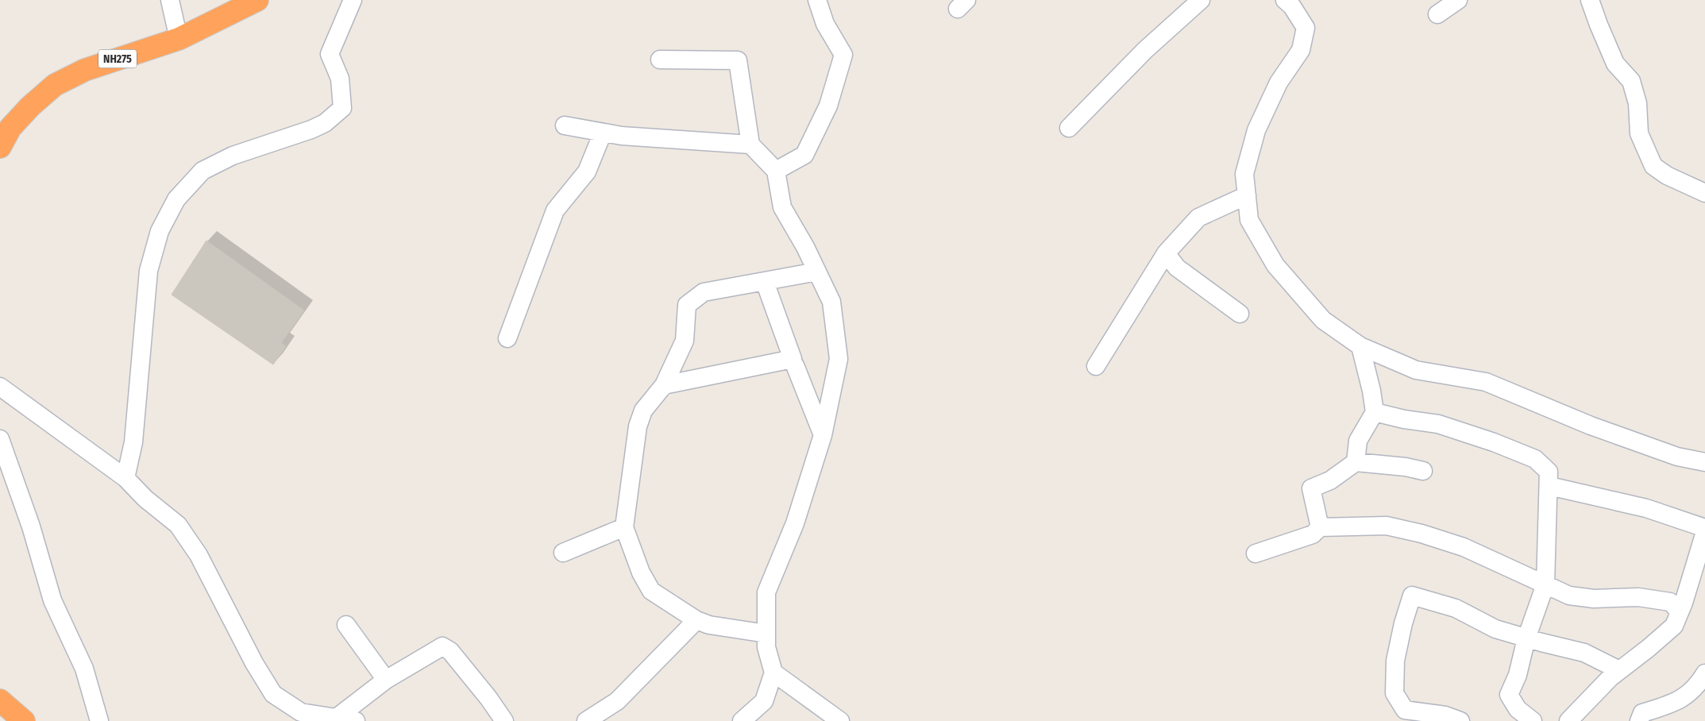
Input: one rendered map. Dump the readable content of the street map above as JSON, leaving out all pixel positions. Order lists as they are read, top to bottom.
{
  "streets": {
    "highway": ["NH275"]
  }
}
